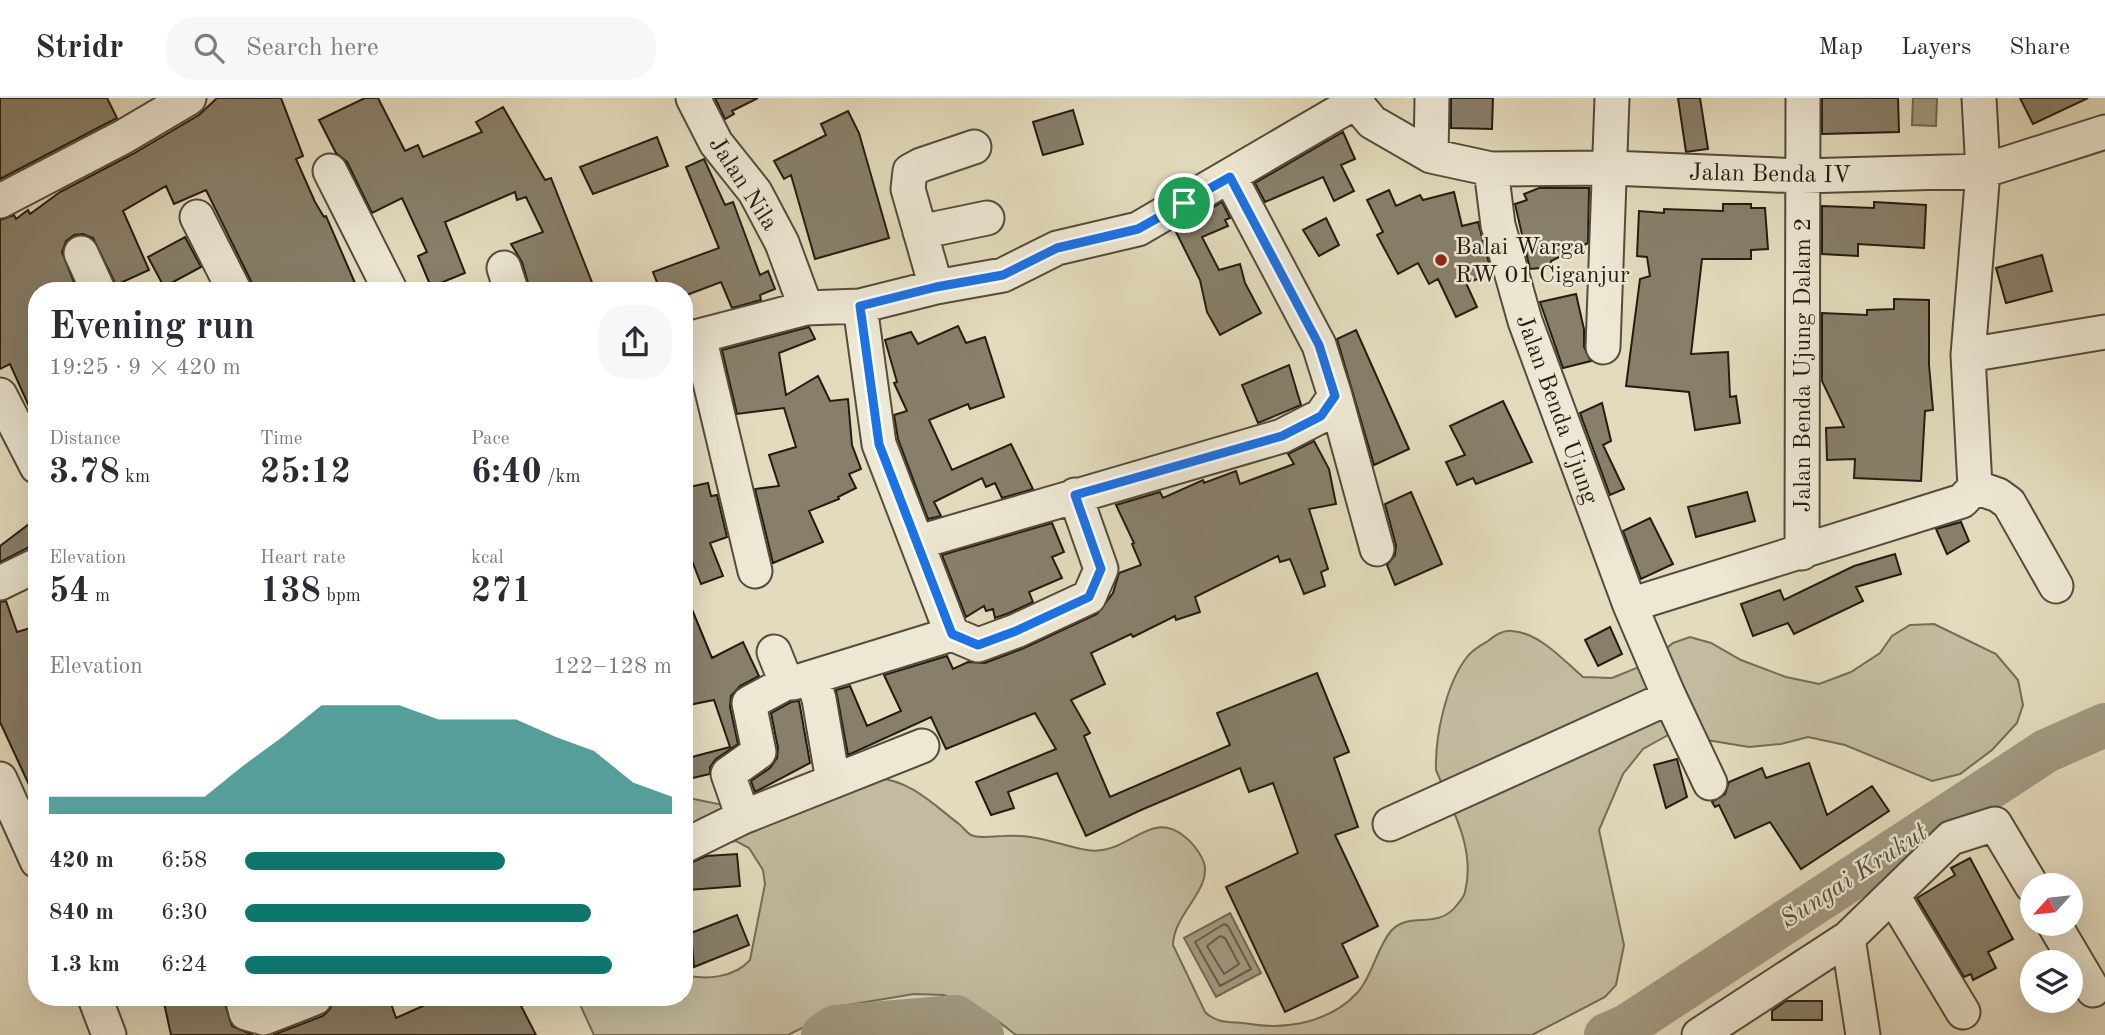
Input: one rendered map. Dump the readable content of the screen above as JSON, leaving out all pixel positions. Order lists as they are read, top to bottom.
{
  "streets": {
    "street": [
      "Jalan Benda IV",
      "Jalan Nila",
      "Jalan Benda Ujung Dalam 2",
      "Jalan Benda Ujung"
    ]
  },
  "crossings": [
    ["Jalan Benda IV", "Jalan Benda Ujung Dalam 2"],
    ["Jalan Benda IV", "Jalan Benda Ujung"]
  ],
  "water": ["Sungai Krukut"],
  "places": ["Balai Warga RW 01 Ciganjur"],
  "north": "bottom left",
  "page": {
    "header": "Stridr",
    "search": "Search here",
    "nav": ["Map", "Layers", "Share"],
    "heading": ["Evening run", "19:25 · 9 × 420 m"],
    "stats": [
      ["Distance", "3.78 km"],
      ["Time", "25:12"],
      ["Pace", "6:40 /km"],
      ["Elevation", "54 m"],
      ["Heart rate", "138 bpm"],
      ["kcal", "271"]
    ],
    "chart": ["Elevation", "122–128 m"],
    "list": [
      {
        "name": "420 m",
        "note": "6:58"
      },
      {
        "name": "840 m",
        "note": "6:30"
      },
      {
        "name": "1.3 km",
        "note": "6:24"
      }
    ]
  }
}
